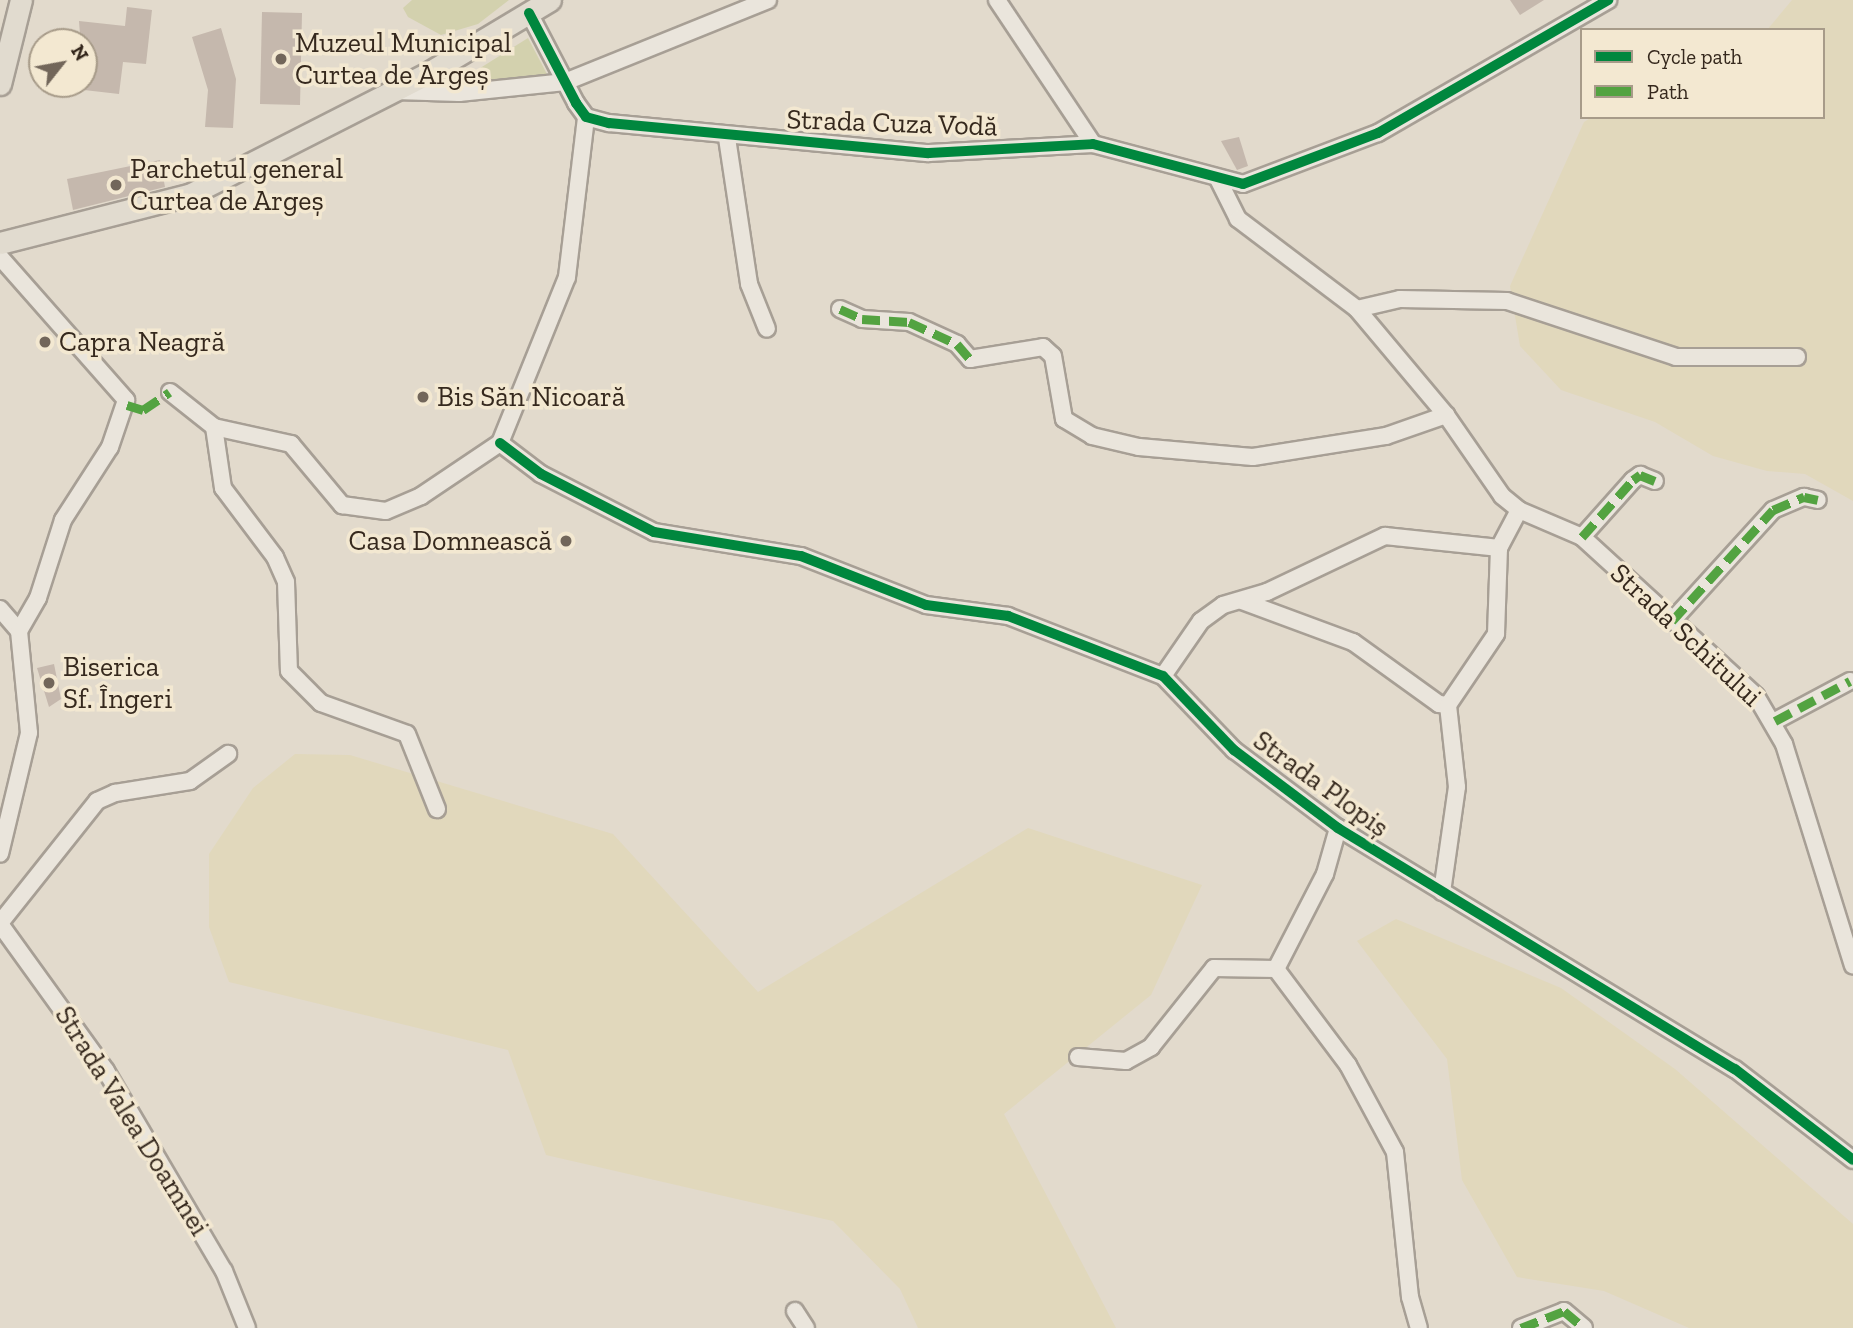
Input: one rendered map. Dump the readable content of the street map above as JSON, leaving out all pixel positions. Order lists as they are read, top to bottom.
{
  "streets": {
    "street": [
      "Strada Cuza Vodă",
      "Strada Schitului",
      "Strada Plopiș",
      "Strada Valea Doamnei"
    ]
  },
  "crossings": [
    ["Strada Cuza Vodă", "Strada Schitului"]
  ],
  "places": [
    "Muzeul Municipal Curtea de Argeș",
    "Parchetul general Curtea de Argeș",
    "Capra Neagră",
    "Bis Săn Nicoară",
    "Casa Domnească",
    "Biserica Sf. Îngeri"
  ],
  "legend": ["Cycle path", "Path"],
  "north": "top right"
}
